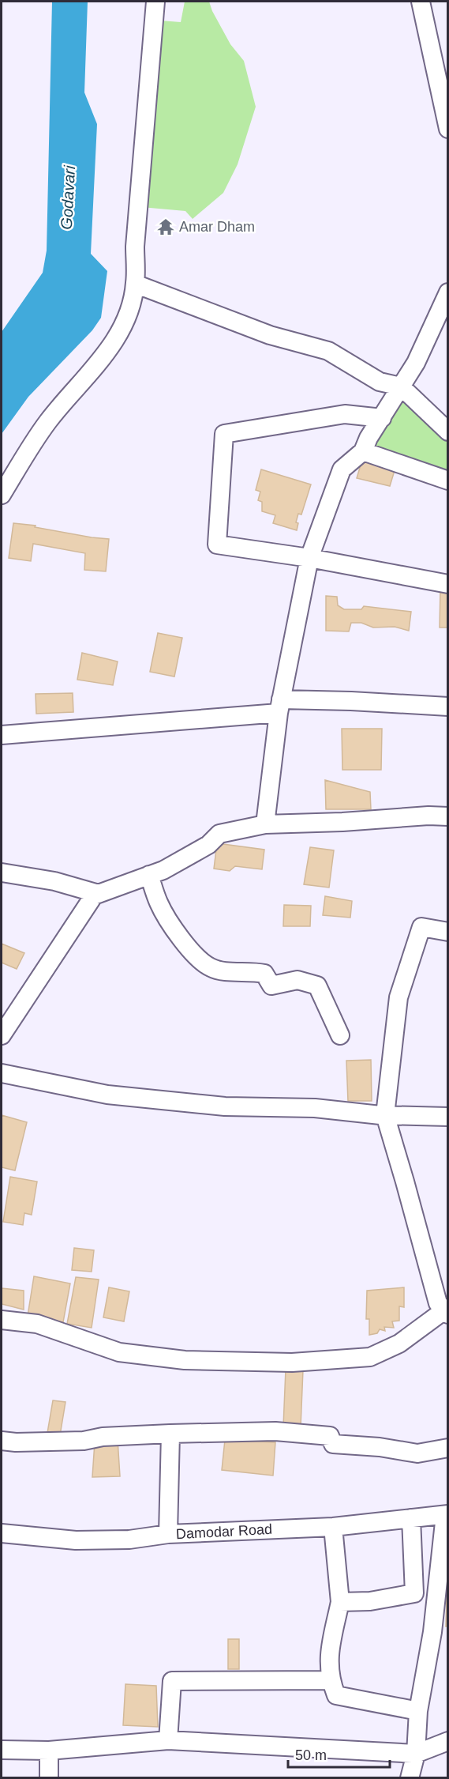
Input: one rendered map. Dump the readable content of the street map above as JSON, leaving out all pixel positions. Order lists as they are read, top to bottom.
{
  "streets": {
    "street": ["Damodar Road"]
  },
  "water": ["Godavari"],
  "places": {
    "temple": ["Amar Dham"]
  },
  "scale_bar": "50 m"
}
